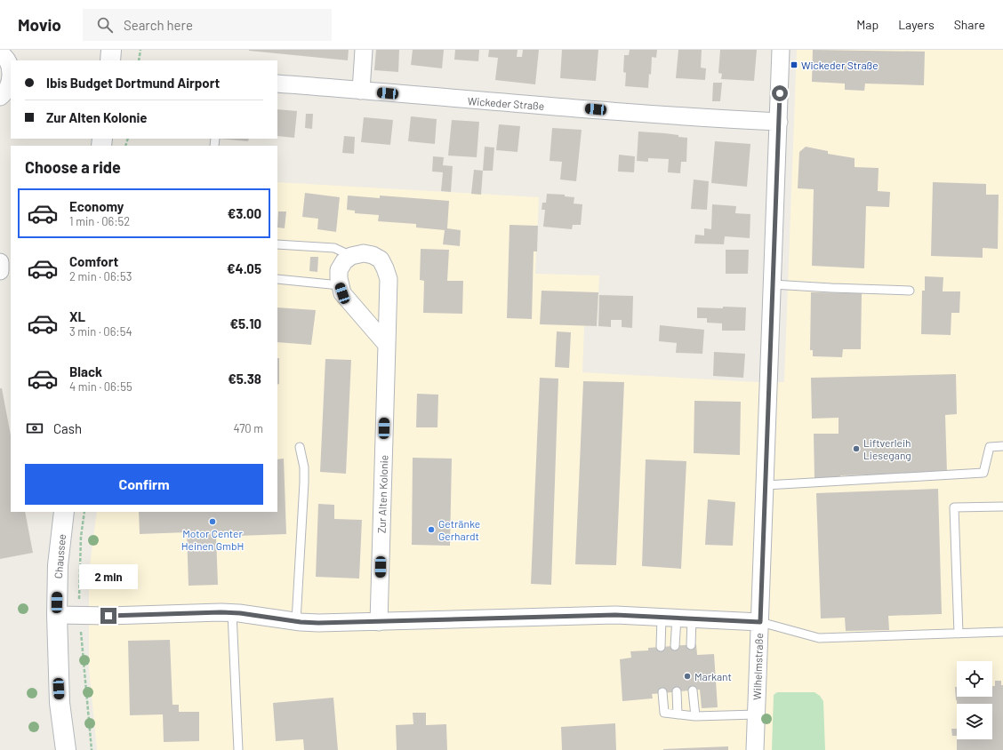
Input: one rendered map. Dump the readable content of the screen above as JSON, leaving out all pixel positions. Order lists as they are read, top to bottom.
{
  "streets": {
    "main road": ["Chaussee"],
    "street": ["Wickeder Straße", "Zur Alten Kolonie", "Wilhelmstraße"]
  },
  "crossings": [
    ["Wickeder Straße", "Wilhelmstraße"]
  ],
  "places": {
    "transit": ["Wickeder Straße"],
    "other": [
      "Liftverleih Liesegang",
      "Motor Center Heinen GmbH",
      "Getränke Gerhardt",
      "Markant"
    ]
  },
  "page": {
    "header": "Movio",
    "search": "Search here",
    "nav": ["Map", "Layers", "Share"],
    "banner": ["Ibis Budget Dortmund Airport", "Zur Alten Kolonie"],
    "heading": "Choose a ride",
    "list": [
      {
        "name": "Economy",
        "note": "1 min · 06:52",
        "value": "€3.00"
      },
      {
        "name": "Comfort",
        "note": "2 min · 06:53",
        "value": "€4.05"
      },
      {
        "name": "XL",
        "note": "3 min · 06:54",
        "value": "€5.10"
      },
      {
        "name": "Black",
        "note": "4 min · 06:55",
        "value": "€5.38"
      }
    ],
    "pay": ["Cash", "470 m"],
    "buttons": "Confirm",
    "bubble": "2 min"
  }
}
